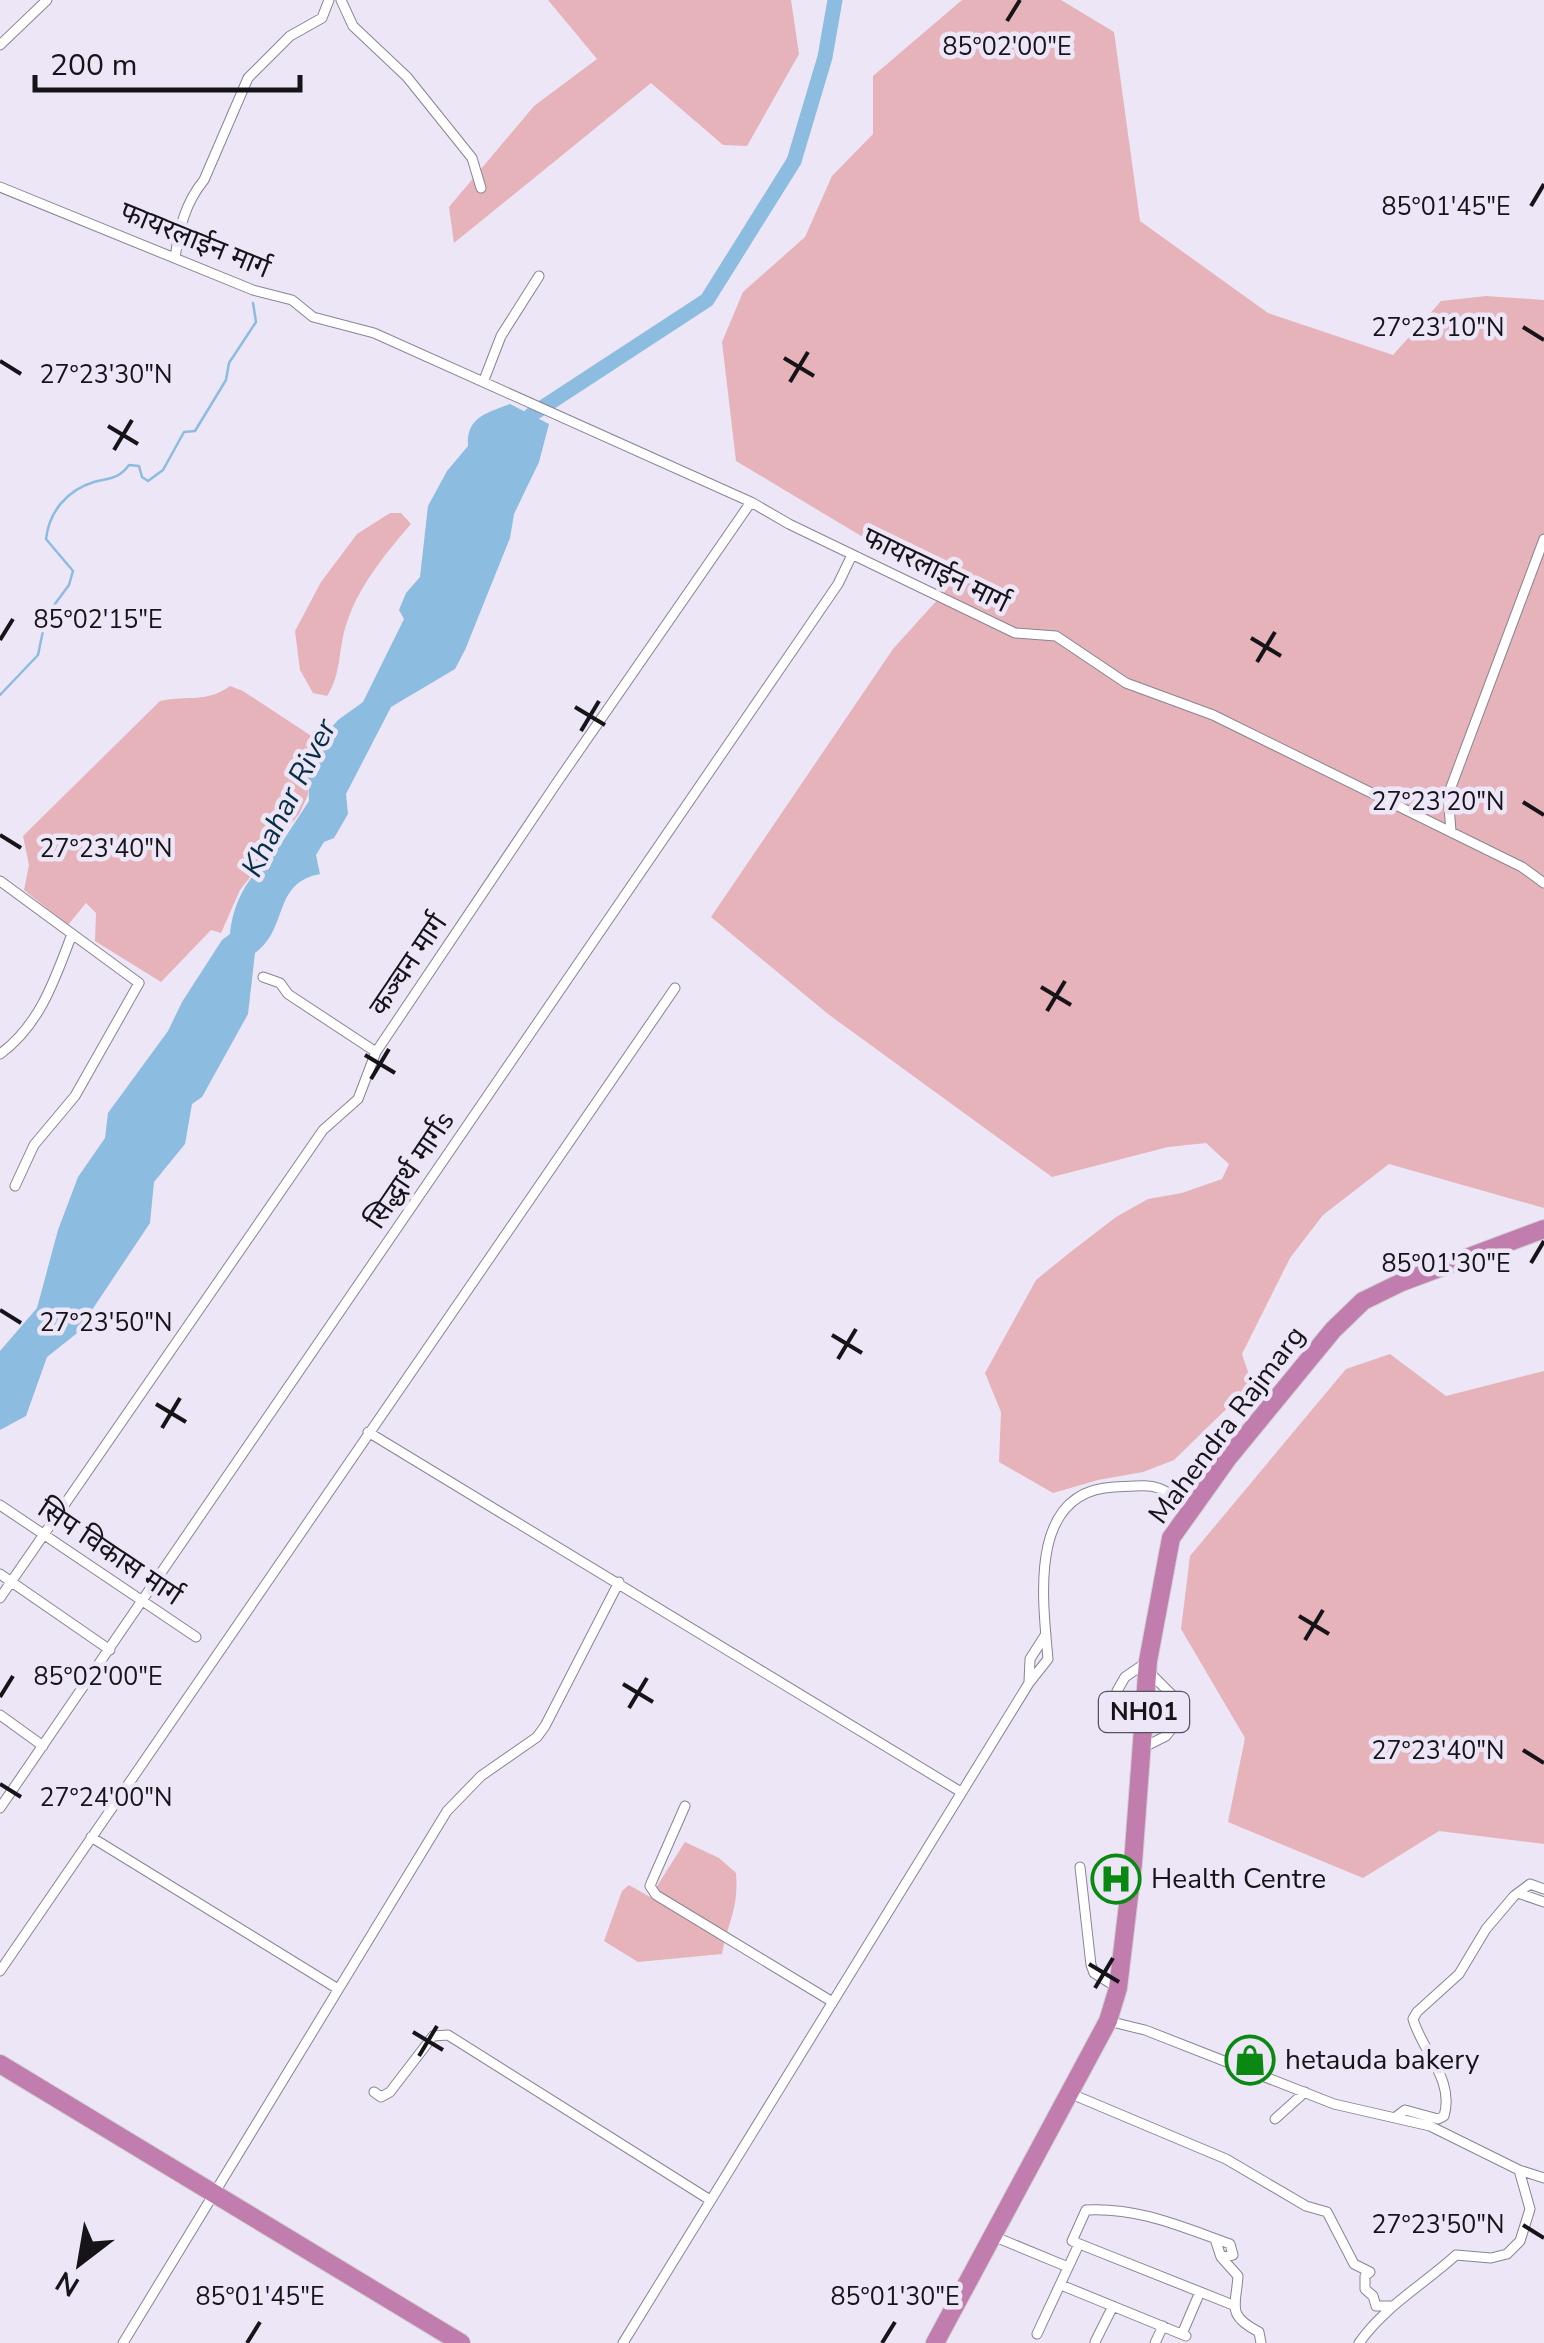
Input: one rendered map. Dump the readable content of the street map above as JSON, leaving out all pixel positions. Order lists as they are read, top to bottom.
{
  "streets": {
    "highway": ["Mahendra Rajmarg", "NH01"],
    "street": [
      "फायरलाईन मार्ग",
      "कञ्चन मार्ग",
      "सिद्धार्थ मार्गs",
      "सिप विकास मार्ग"
    ]
  },
  "crossings": [
    ["फायरलाईन मार्ग", "कञ्चन मार्ग"],
    ["फायरलाईन मार्ग", "सिद्धार्थ मार्गs"],
    ["कञ्चन मार्ग", "सिप विकास मार्ग"],
    ["सिद्धार्थ मार्गs", "सिप विकास मार्ग"]
  ],
  "water": ["Khahar River"],
  "places": {
    "hospital": ["Health Centre"],
    "shop": ["hetauda bakery"]
  },
  "scale_bar": "200 m",
  "north": "bottom left",
  "coordinates": [
    "85°02'00\"E",
    "85°01'45\"E",
    "27°23'10\"N",
    "27°23'30\"N",
    "85°02'15\"E",
    "27°23'20\"N",
    "27°23'40\"N",
    "85°01'30\"E",
    "27°23'50\"N",
    "27°24'00\"N"
  ]
}
